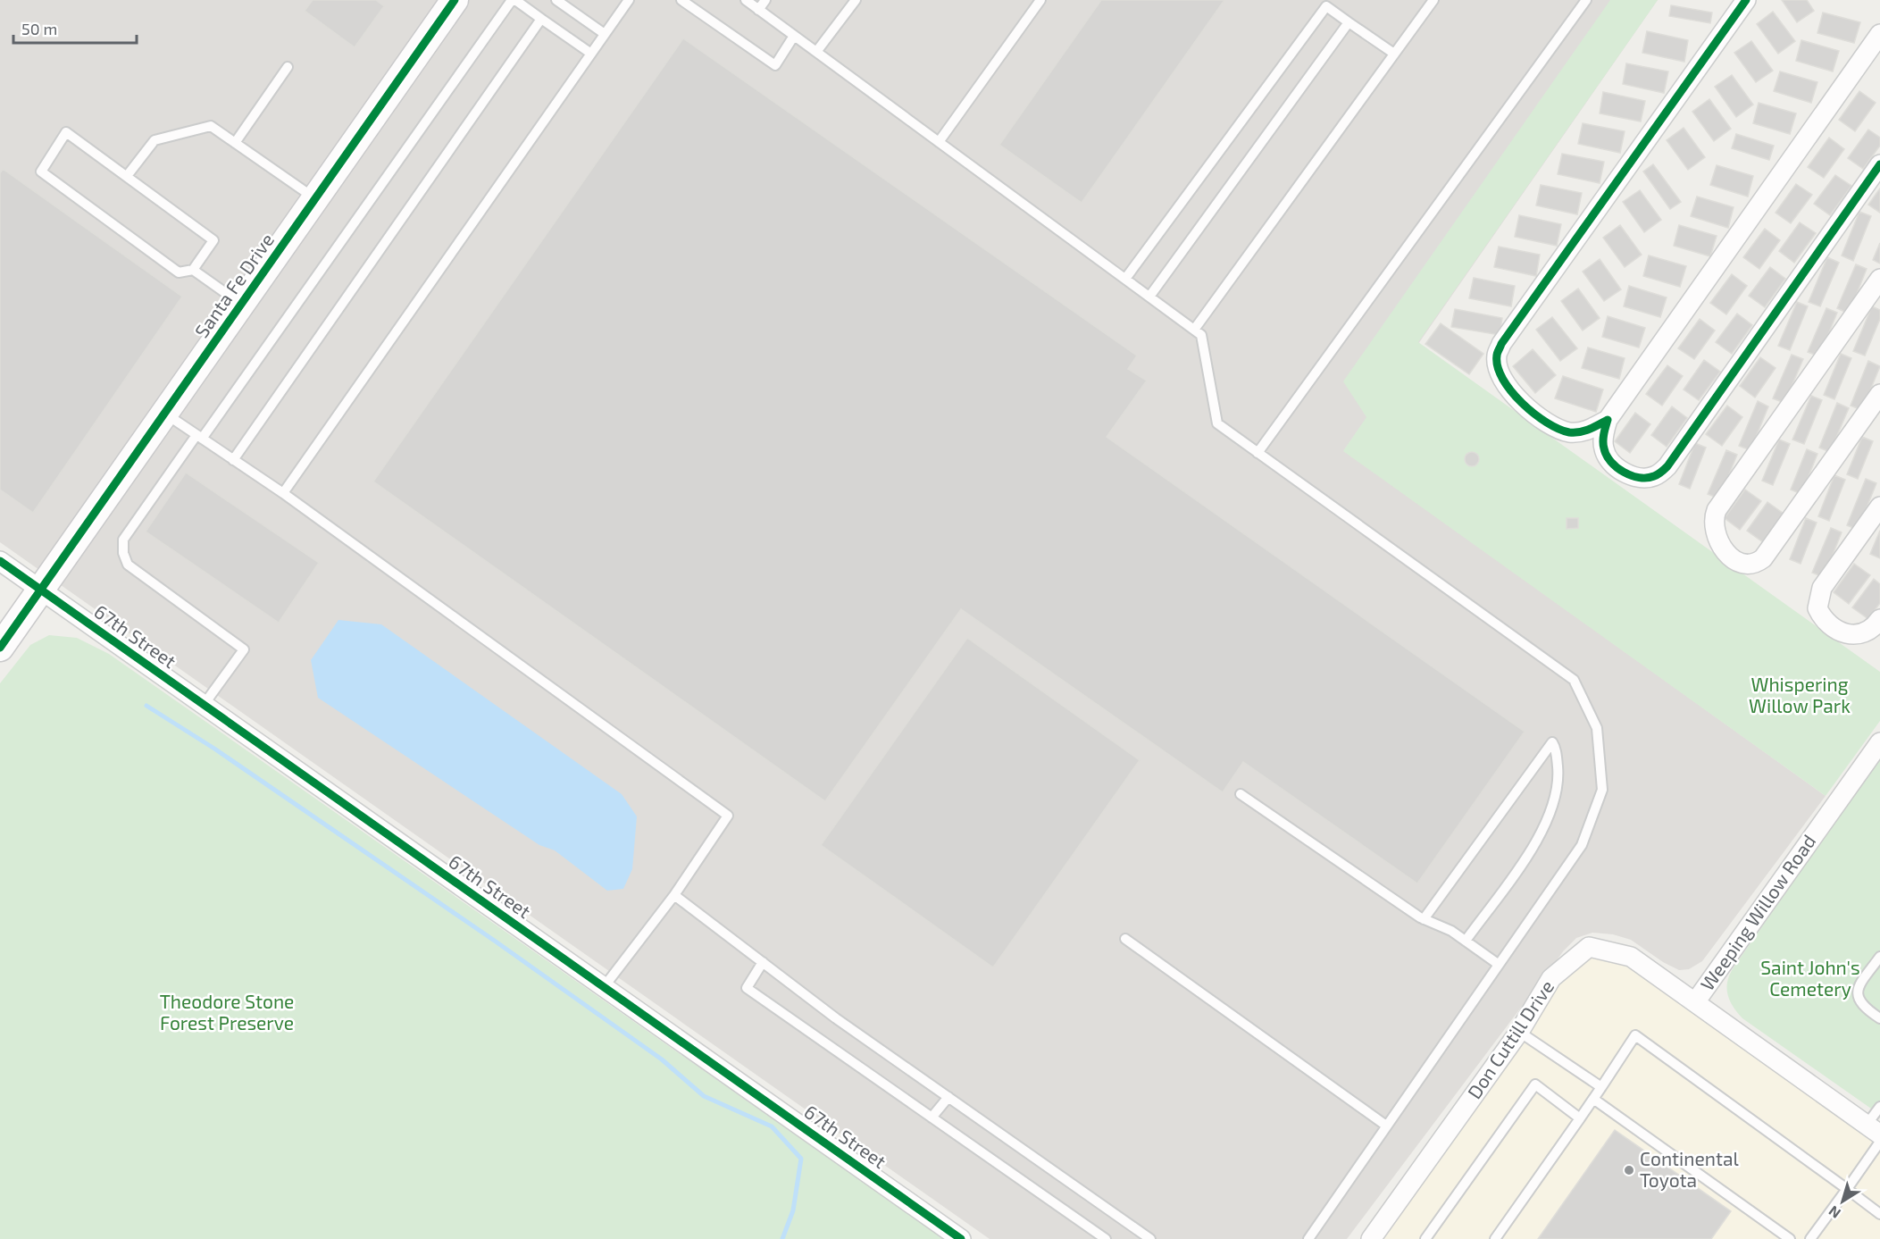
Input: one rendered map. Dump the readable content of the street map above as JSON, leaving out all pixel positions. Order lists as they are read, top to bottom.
{
  "streets": {
    "street": [
      "Santa Fe Drive",
      "67th Street",
      "Weeping Willow Road",
      "Don Cuttill Drive"
    ]
  },
  "crossings": [
    ["Santa Fe Drive", "67th Street"],
    ["Weeping Willow Road", "Don Cuttill Drive"]
  ],
  "parks": ["Whispering Willow Park", "Saint John's Cemetery", "Theodore Stone Forest Preserve"],
  "places": ["Continental Toyota"],
  "scale_bar": "50 m",
  "north": "bottom left"
}
